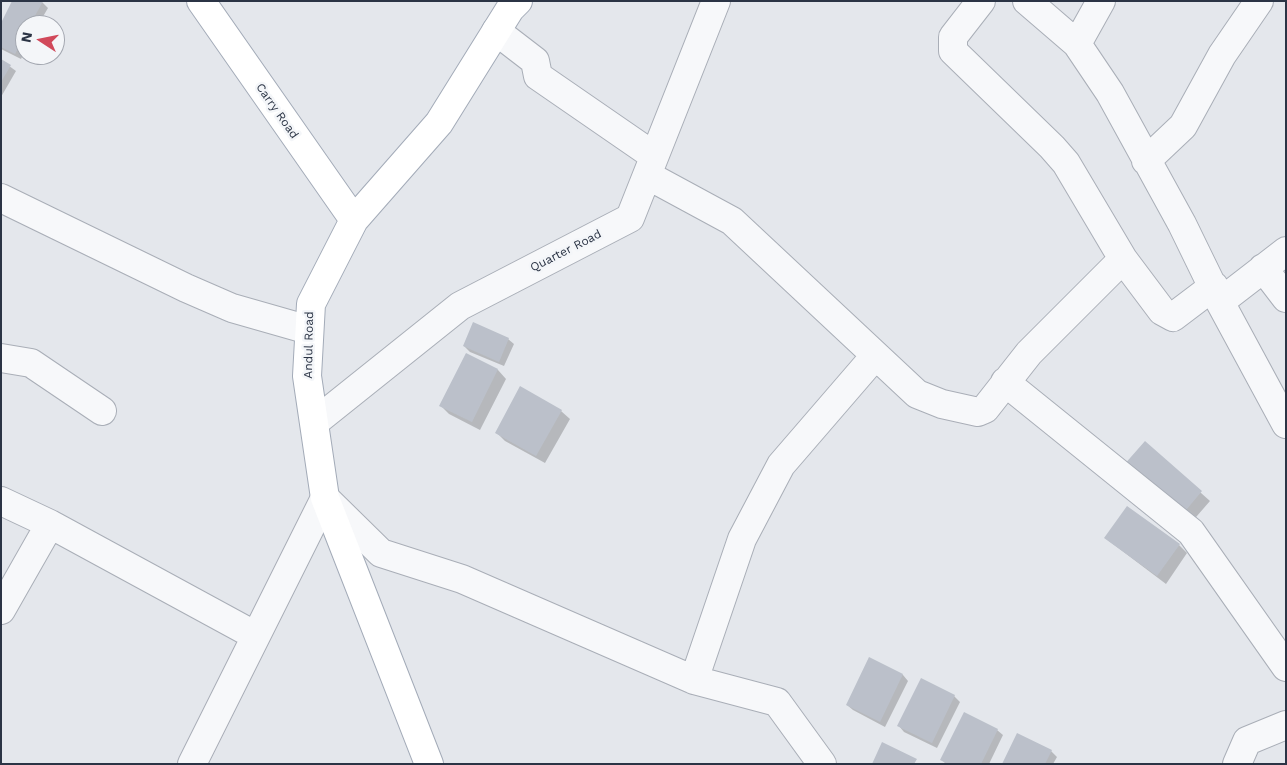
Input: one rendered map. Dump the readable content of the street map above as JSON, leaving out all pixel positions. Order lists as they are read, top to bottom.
{
  "streets": {
    "main road": ["Carry Road", "Andul Road"],
    "street": ["Quarter Road"]
  },
  "crossings": [
    ["Carry Road", "Andul Road"],
    ["Quarter Road", "Andul Road"]
  ],
  "north": "left"
}
